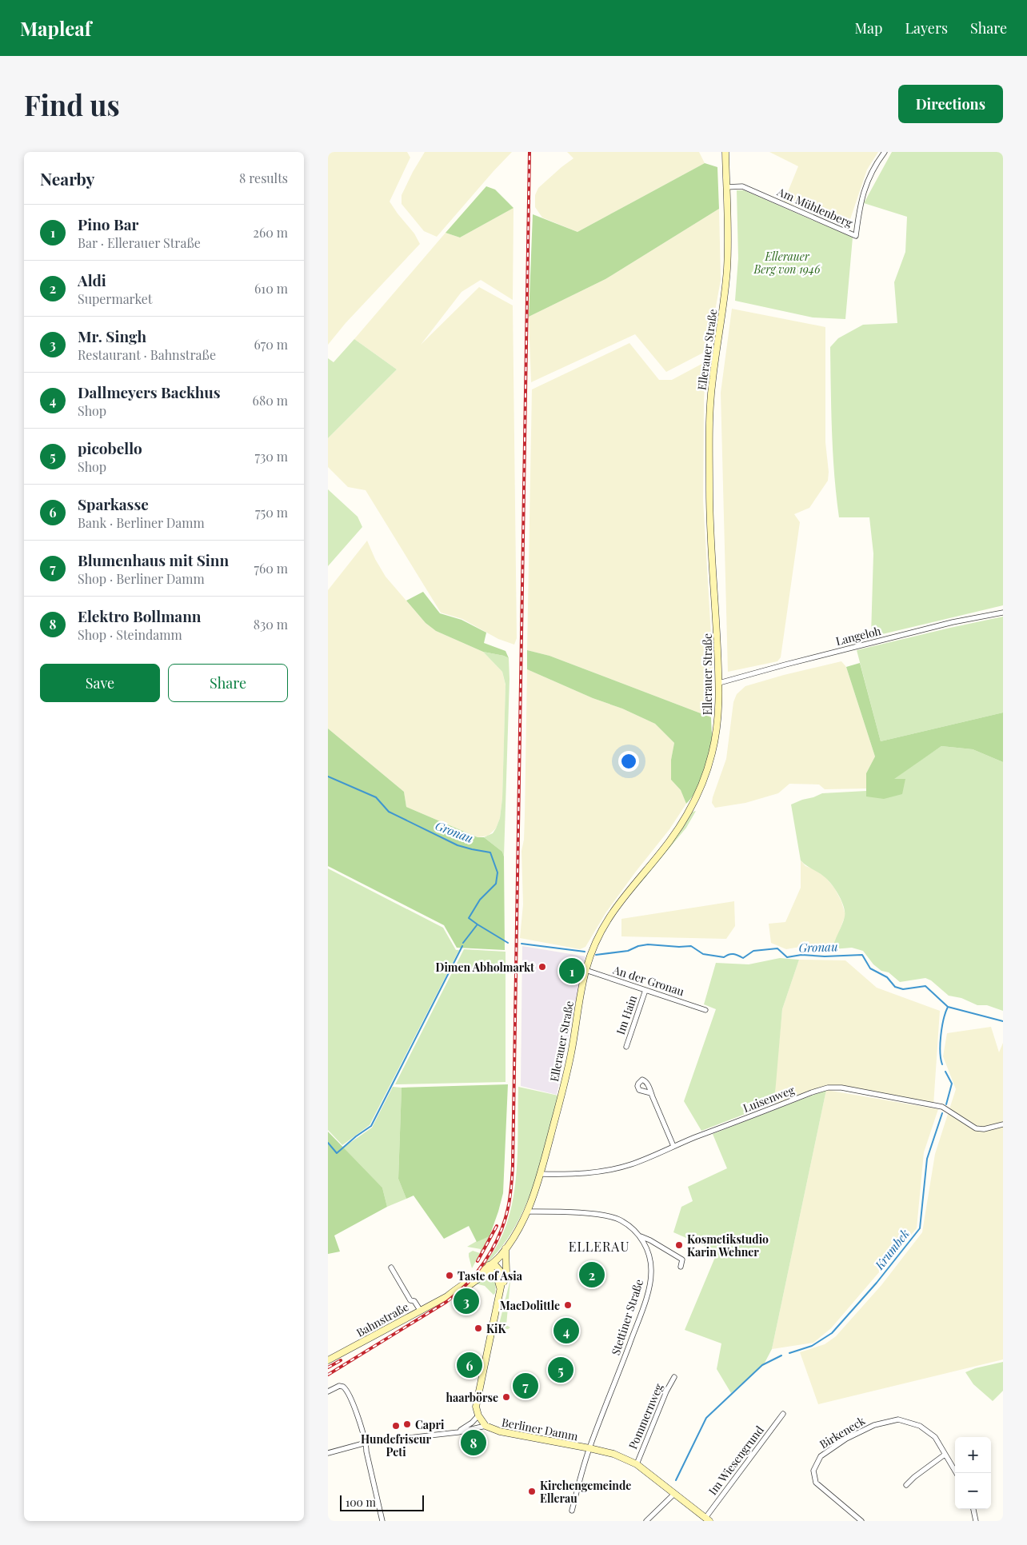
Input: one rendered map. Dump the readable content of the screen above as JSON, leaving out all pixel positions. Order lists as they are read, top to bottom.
{
  "streets": {
    "main road": ["Ellerauer Straße", "Bahnstraße", "Berliner Damm"],
    "street": [
      "Am Mühlenberg",
      "Langeloh",
      "An der Gronau",
      "Im Hain",
      "Luisenweg",
      "Stettiner Straße",
      "Pommernweg",
      "Birkeneck",
      "Im Wiesengrund"
    ]
  },
  "crossings": [
    ["Am Mühlenberg", "Ellerauer Straße"],
    ["Ellerauer Straße", "Langeloh"],
    ["Ellerauer Straße", "An der Gronau"],
    ["Ellerauer Straße", "Luisenweg"],
    ["Ellerauer Straße", "Stettiner Straße"],
    ["Ellerauer Straße", "Bahnstraße"],
    ["An der Gronau", "Im Hain"],
    ["Stettiner Straße", "Berliner Damm"],
    ["Pommernweg", "Berliner Damm"],
    ["Berliner Damm", "Im Wiesengrund"]
  ],
  "districts": ["ELLERAU"],
  "water": ["Gronau", "Krumbek"],
  "parks": ["Ellerauer Berg von 1946"],
  "places": [
    "Dimen Abholmarkt",
    "Kosmetikstudio Karin Wehner",
    "Taste of Asia",
    "MacDolittle",
    "KiK",
    "haarbörse",
    "Capri",
    "Hundefriseur Peti",
    "Kirchengemeinde Ellerau"
  ],
  "scale_bar": "100 m",
  "page": {
    "header": "Mapleaf",
    "nav": ["Map", "Layers", "Share"],
    "buttons": [
      "Directions",
      ["Save", "Share"]
    ],
    "title": "Find us",
    "heading": ["Nearby", "8 results"],
    "list": [
      {
        "mark": "1",
        "name": "Pino Bar",
        "note": "Bar · Ellerauer Straße",
        "value": "260 m"
      },
      {
        "mark": "2",
        "name": "Aldi",
        "note": "Supermarket",
        "value": "610 m"
      },
      {
        "mark": "3",
        "name": "Mr. Singh",
        "note": "Restaurant · Bahnstraße",
        "value": "670 m"
      },
      {
        "mark": "4",
        "name": "Dallmeyers Backhus",
        "note": "Shop",
        "value": "680 m"
      },
      {
        "mark": "5",
        "name": "picobello",
        "note": "Shop",
        "value": "730 m"
      },
      {
        "mark": "6",
        "name": "Sparkasse",
        "note": "Bank · Berliner Damm",
        "value": "750 m"
      },
      {
        "mark": "7",
        "name": "Blumenhaus mit Sinn",
        "note": "Shop · Berliner Damm",
        "value": "760 m"
      },
      {
        "mark": "8",
        "name": "Elektro Bollmann",
        "note": "Shop · Steindamm",
        "value": "830 m"
      }
    ],
    "pins": [
      "1",
      "2",
      "3",
      "4",
      "6",
      "5",
      "7",
      "8"
    ],
    "map_buttons": ["+", "−"],
    "scale": "100 m"
  }
}
